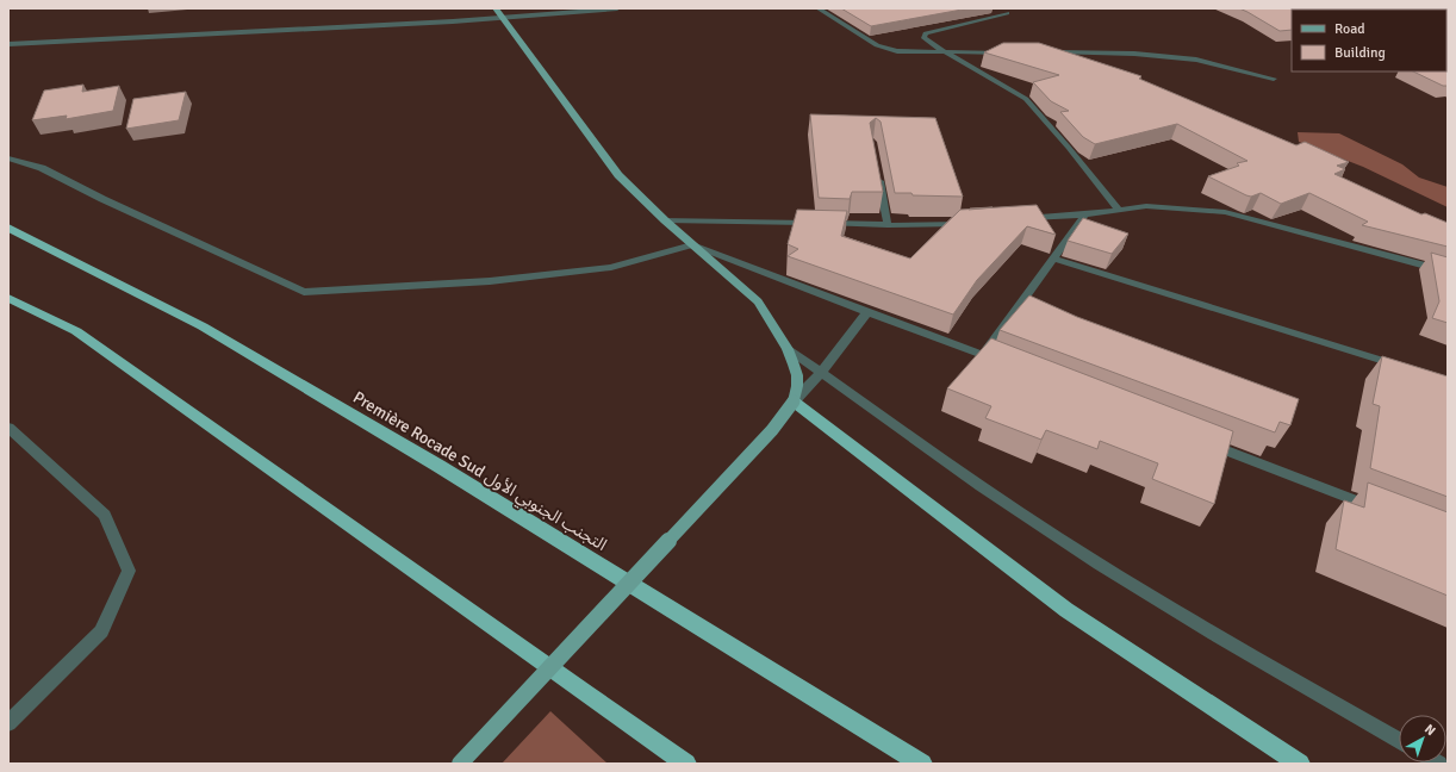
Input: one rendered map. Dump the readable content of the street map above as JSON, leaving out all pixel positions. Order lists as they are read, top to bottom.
{
  "streets": {
    "highway": ["Première Rocade Sud التجنب الجنوبي الأول"]
  },
  "legend": ["Road", "Building"],
  "north": "top right"
}
